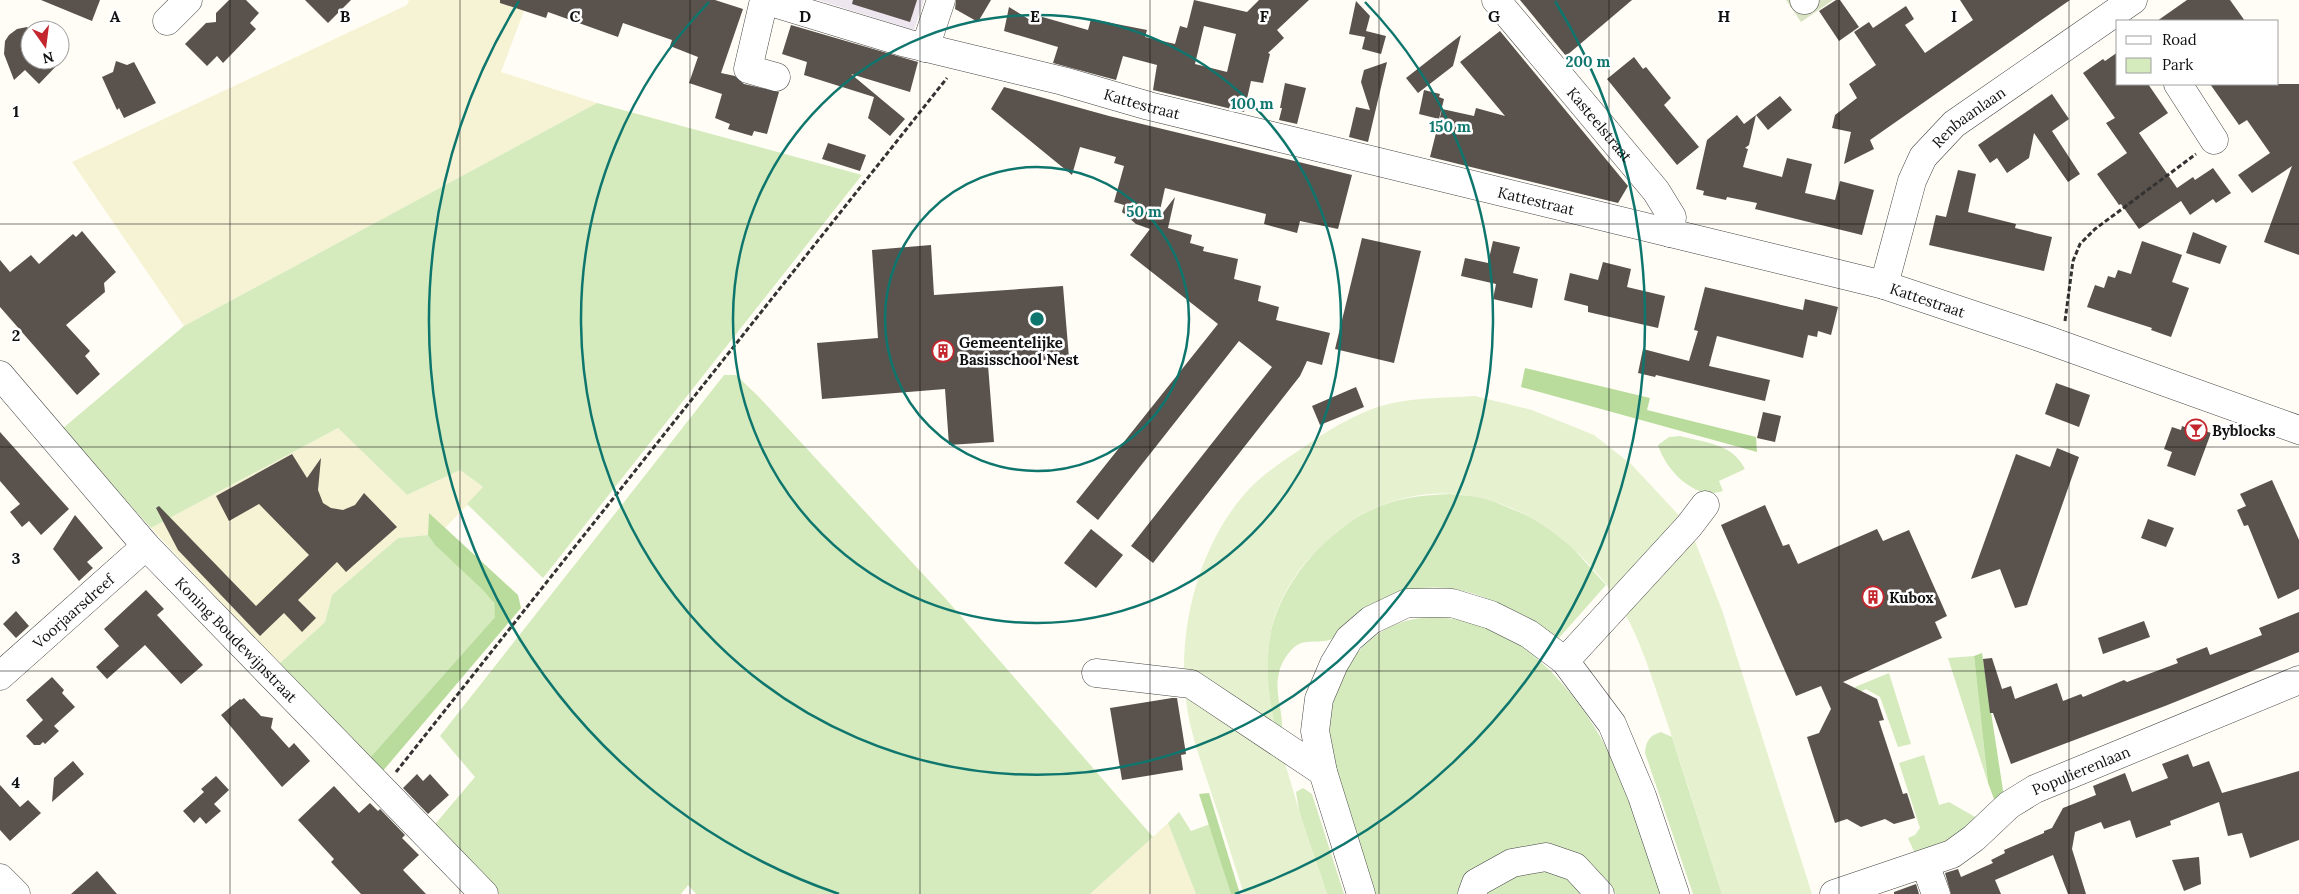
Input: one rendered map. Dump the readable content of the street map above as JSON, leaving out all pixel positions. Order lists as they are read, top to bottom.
{
  "streets": {
    "street": [
      "Kattestraat",
      "Renbaanlaan",
      "Kasteelstraat",
      "Voorjaarsdreef",
      "Koning Boudewijnstraat",
      "Populierenlaan"
    ]
  },
  "crossings": [
    ["Kattestraat", "Renbaanlaan"],
    ["Kattestraat", "Kasteelstraat"],
    ["Voorjaarsdreef", "Koning Boudewijnstraat"]
  ],
  "places": {
    "building": ["Gemeentelijke Basisschool Nest", "Kubox"],
    "bar": ["Byblocks"]
  },
  "legend": ["Road", "Park"],
  "north": "bottom",
  "grid": {
    "columns": [
      "A",
      "B",
      "C",
      "D",
      "E",
      "F",
      "G",
      "H",
      "I"
    ],
    "rows": [
      "1",
      "2",
      "3",
      "4"
    ]
  },
  "rings": [
    "200 m",
    "100 m",
    "150 m",
    "50 m"
  ]
}
